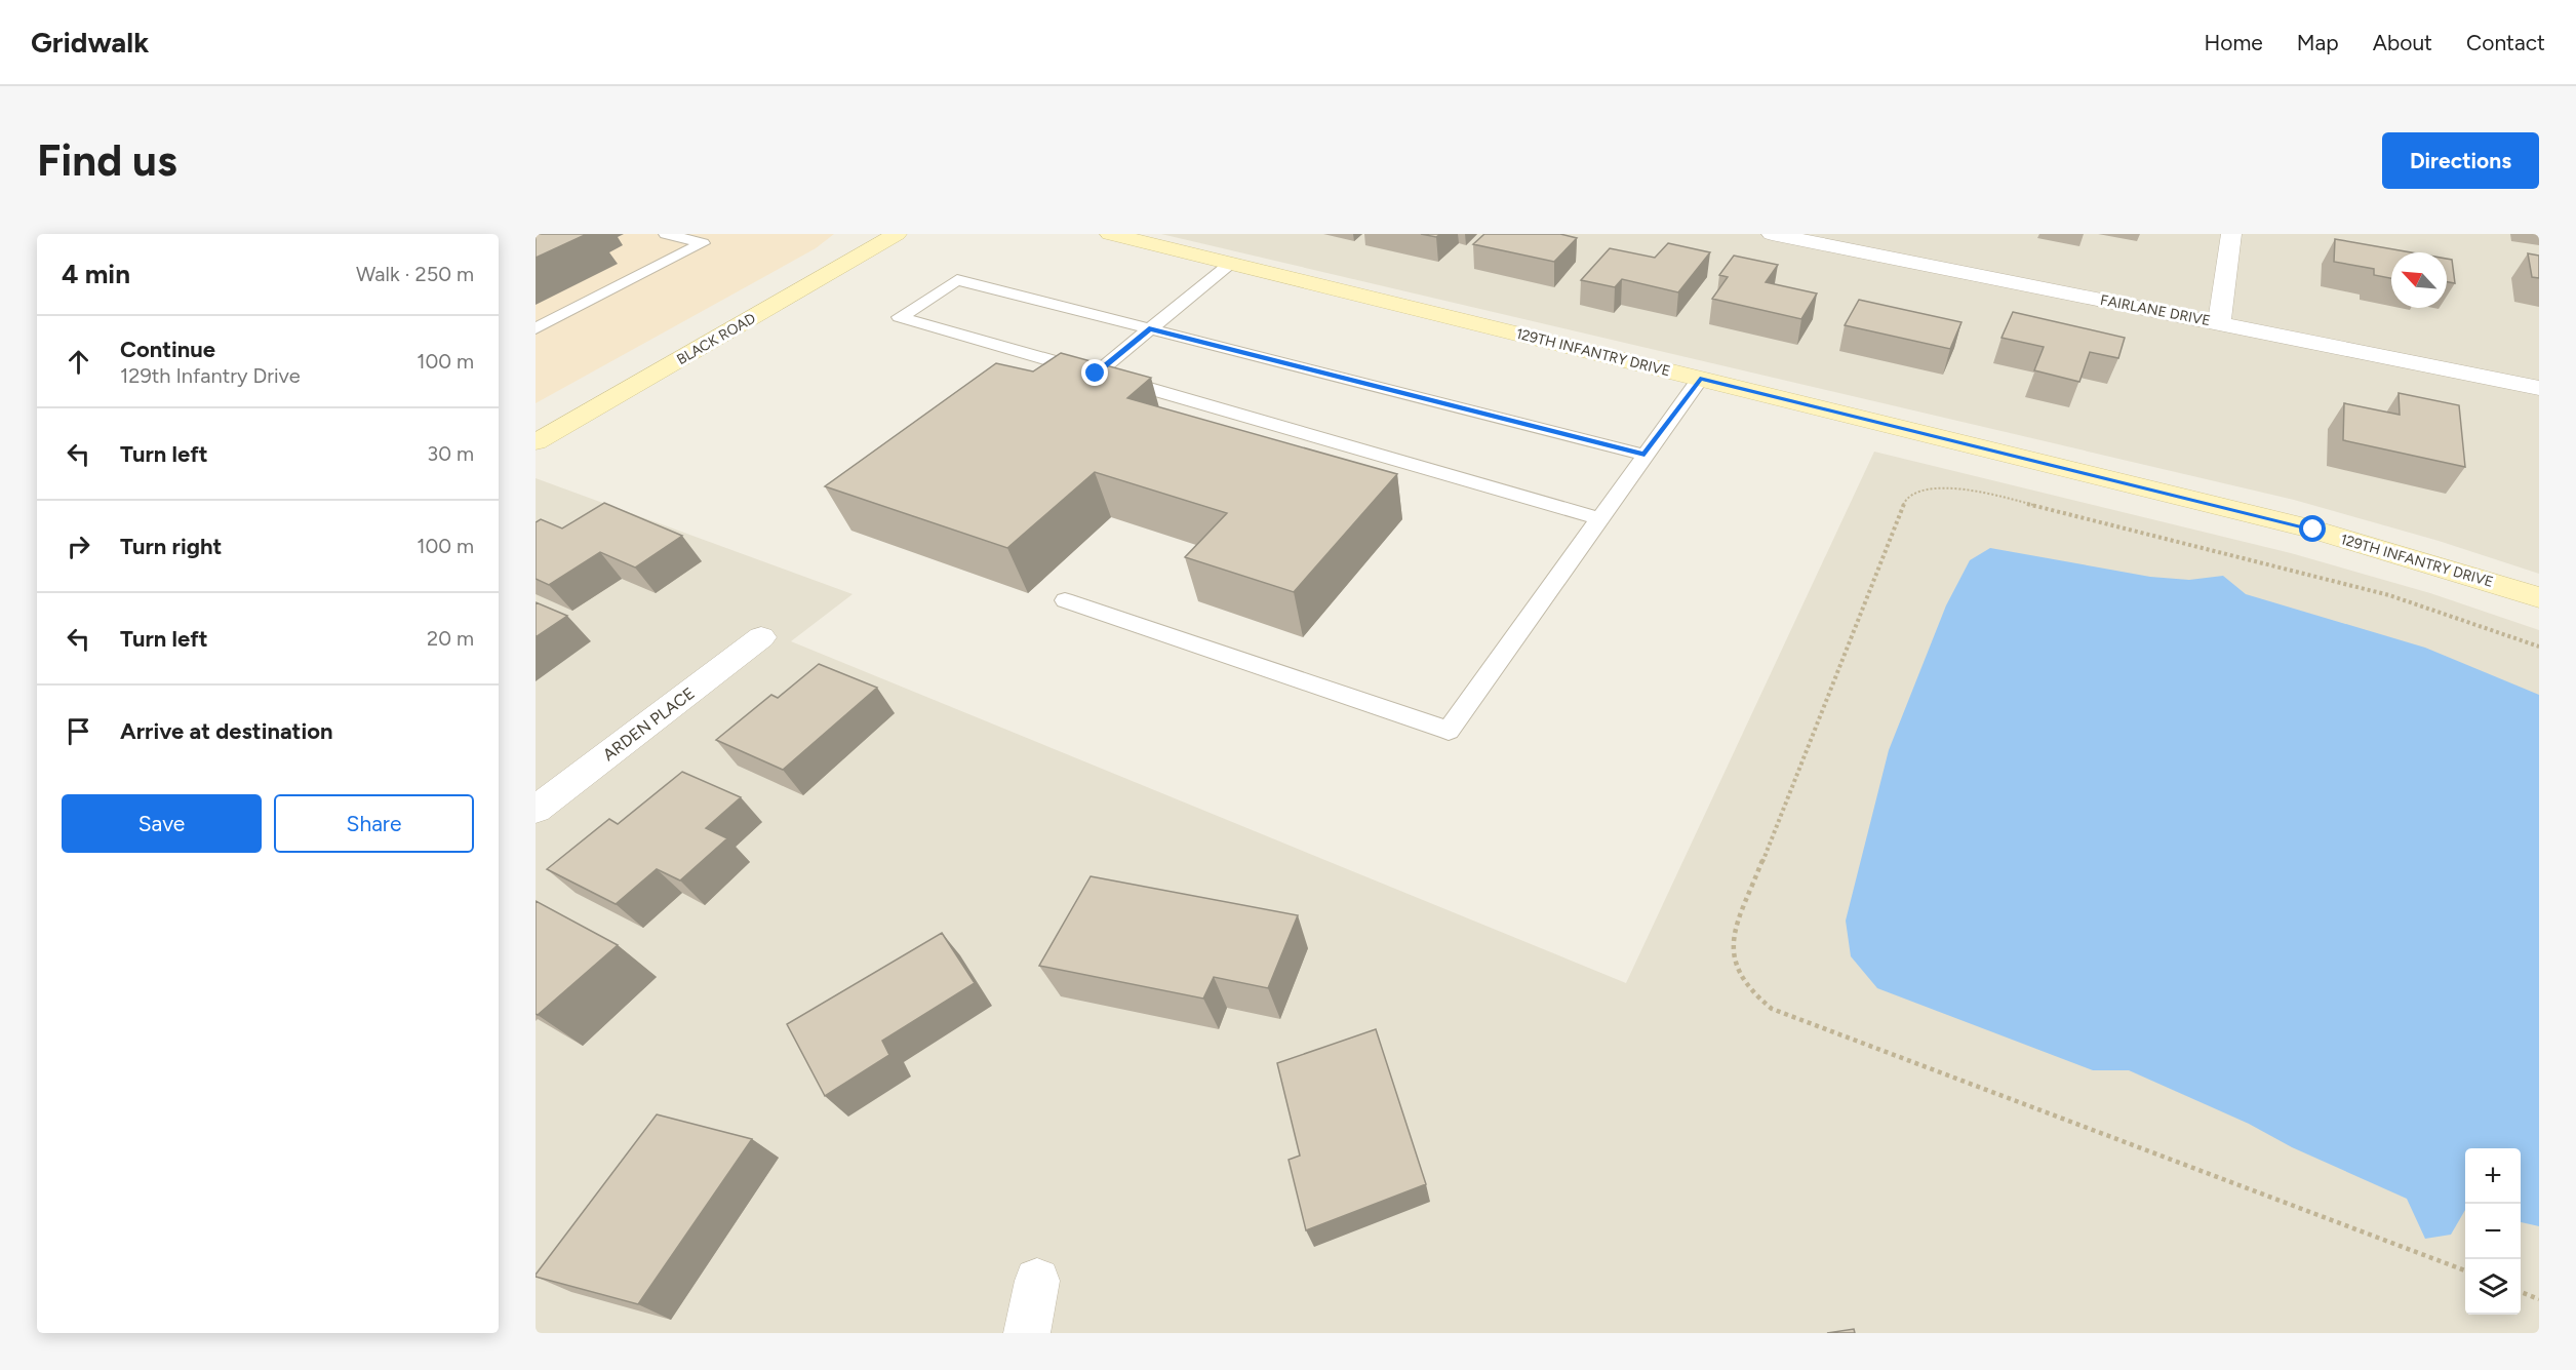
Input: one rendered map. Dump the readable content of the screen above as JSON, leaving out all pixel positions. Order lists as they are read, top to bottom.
{
  "streets": {
    "street": [
      "FAIRLANE DRIVE",
      "BLACK ROAD",
      "129TH INFANTRY DRIVE",
      "ARDEN PLACE"
    ]
  },
  "north": "top left",
  "page": {
    "header": "Gridwalk",
    "nav": [
      "Home",
      "Map",
      "About",
      "Contact"
    ],
    "buttons": [
      "Directions",
      ["Save", "Share"]
    ],
    "title": "Find us",
    "heading": ["4 min", "Walk · 250 m"],
    "list": [
      ["Continue", "129th Infantry Drive", "100 m"],
      ["Turn left", "30 m"],
      ["Turn right", "100 m"],
      ["Turn left", "20 m"],
      "Arrive at destination"
    ],
    "map_buttons": ["+", "−"]
  }
}
